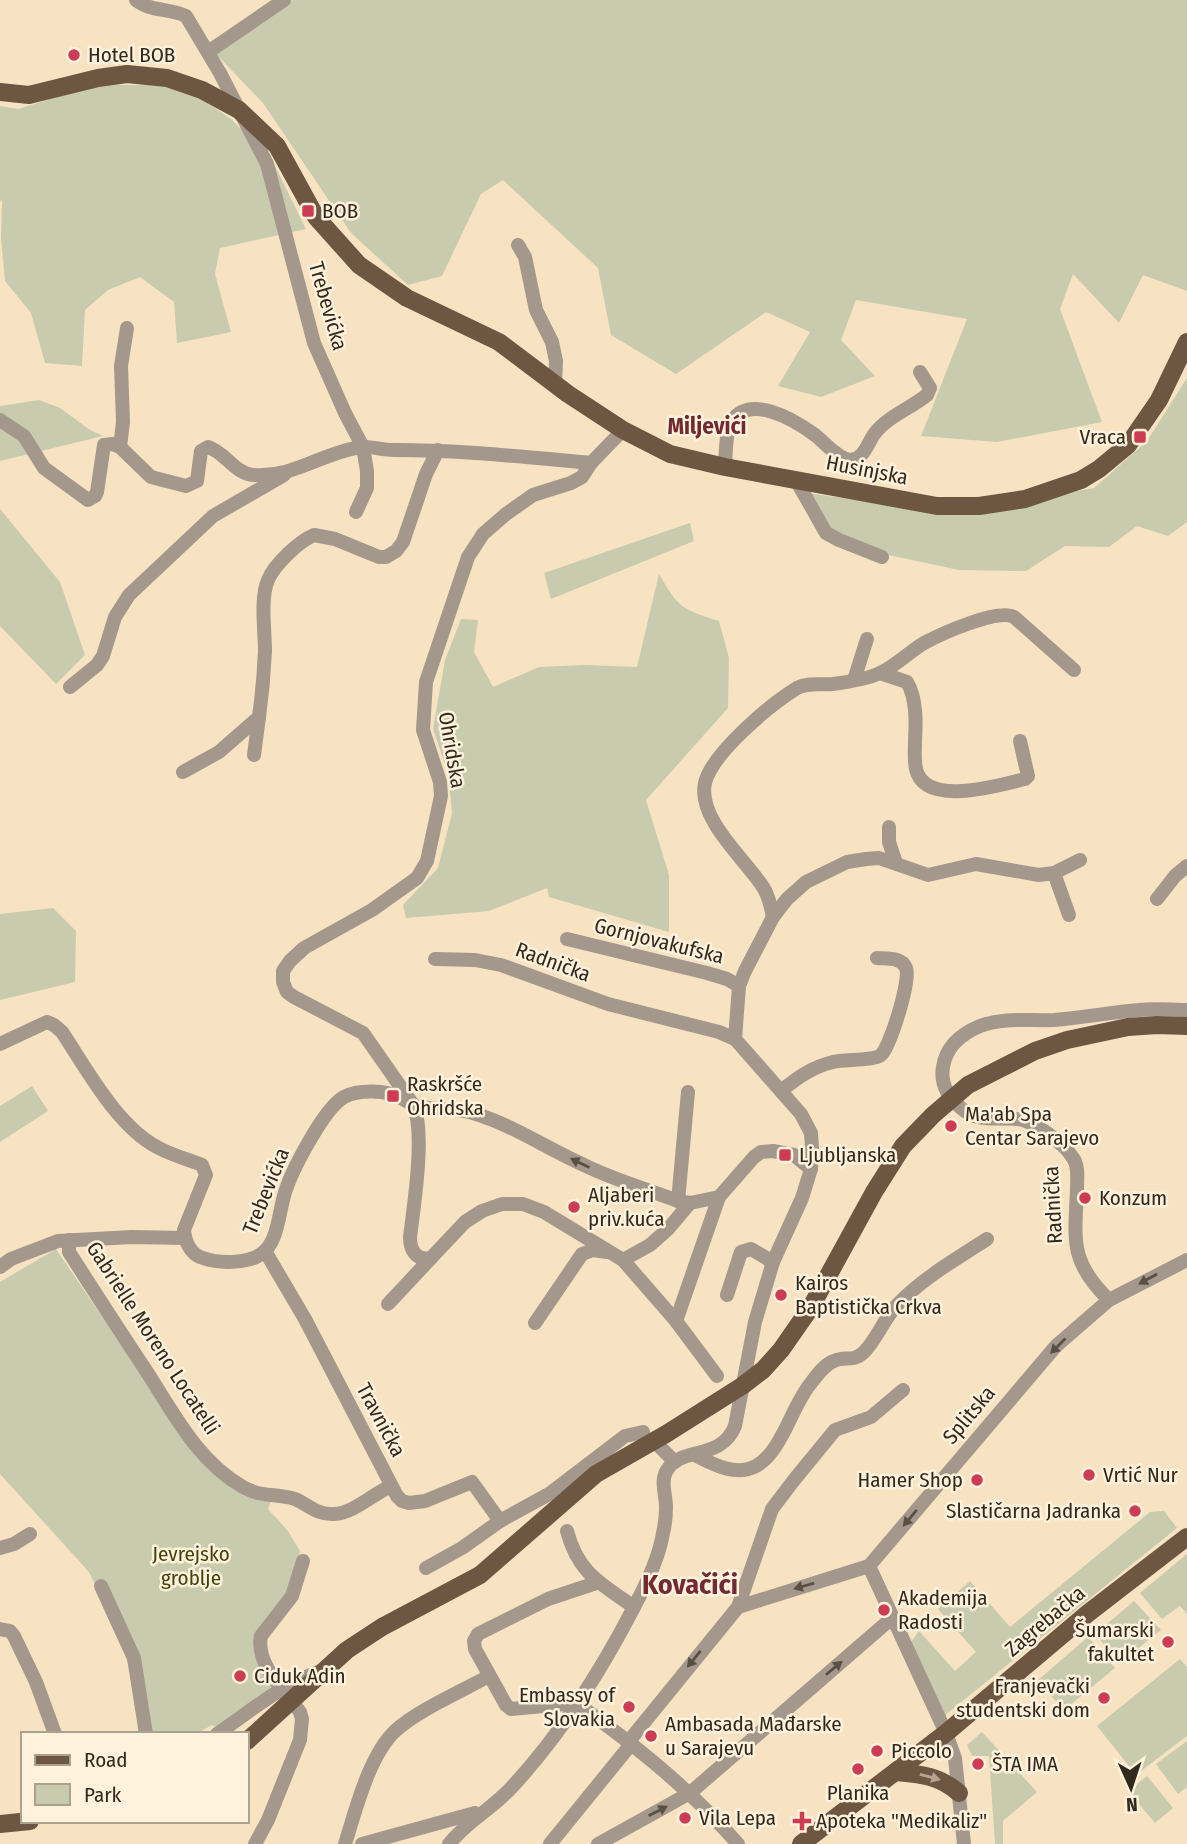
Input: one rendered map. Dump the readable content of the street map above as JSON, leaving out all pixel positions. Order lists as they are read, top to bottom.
{
  "streets": {
    "main road": ["Husinjska", "Zagrebačka"],
    "street": [
      "Trebevićka",
      "Ohridska",
      "Gornjovakufska",
      "Radnička",
      "Gabrielle Moreno Locatelli",
      "Splitska",
      "Travnička"
    ]
  },
  "crossings": [
    ["Trebevićka", "Husinjska"],
    ["Trebevićka", "Ohridska"],
    ["Trebevićka", "Travnička"],
    ["Husinjska", "Ohridska"],
    ["Gornjovakufska", "Radnička"],
    ["Radnička", "Splitska"],
    ["Gabrielle Moreno Locatelli", "Travnička"]
  ],
  "districts": ["Miljevići", "Kovačići"],
  "parks": ["Jevrejsko groblje"],
  "places": {
    "other": [
      "Hotel BOB",
      "Ma'ab Spa Centar Sarajevo",
      "Konzum",
      "Aljaberi priv.kuća",
      "Kairos Baptistička Crkva",
      "Vrtić Nur",
      "Hamer Shop",
      "Slastičarna Jadranka",
      "Akademija Radosti",
      "Šumarski fakultet",
      "Ciduk Adin",
      "Franjevački studentski dom",
      "Embassy of Slovakia",
      "Ambasada Mađarske u Sarajevu",
      "Piccolo",
      "ŠTA IMA",
      "Planika",
      "Vila Lepa"
    ],
    "transit": [
      "BOB",
      "Vraca",
      "Raskršće Ohridska",
      "Ljubljanska"
    ],
    "health": ["Apoteka \"Medikaliz\""]
  },
  "legend": ["Road", "Park"],
  "north": "bottom"
}
